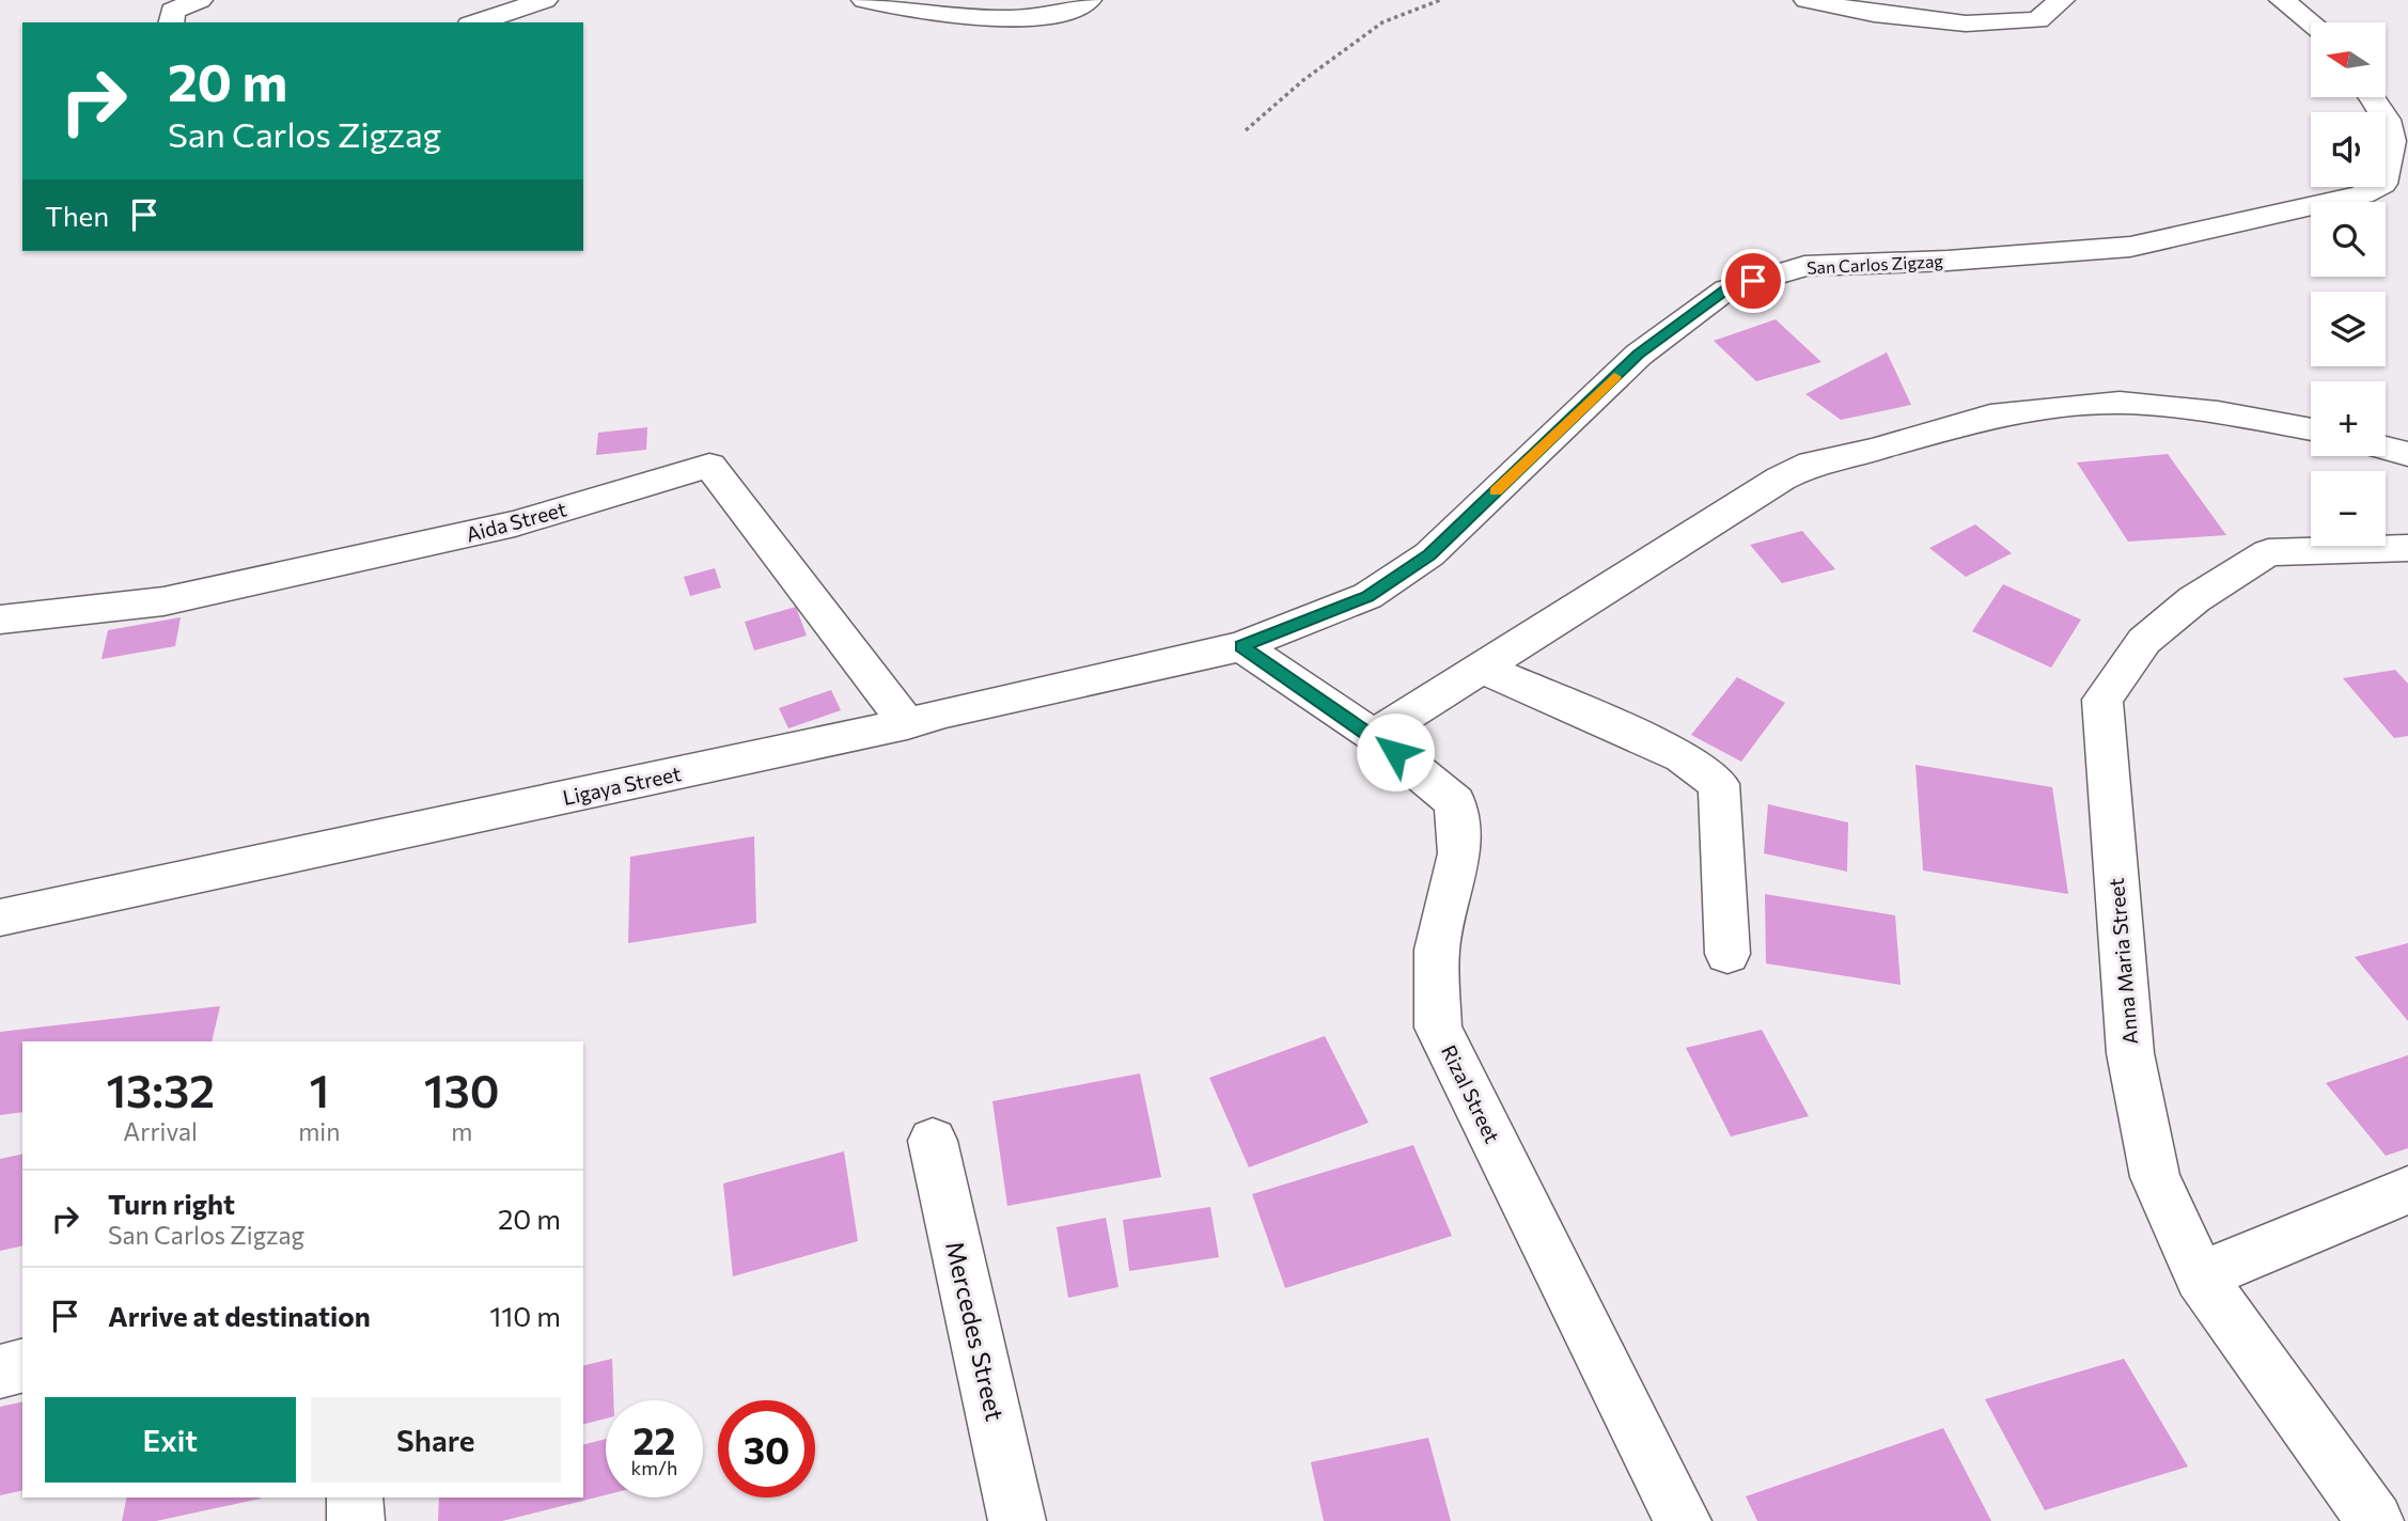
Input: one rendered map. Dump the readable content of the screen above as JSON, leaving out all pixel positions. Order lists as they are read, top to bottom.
{
  "streets": {
    "street": [
      "San Carlos Zigzag",
      "Aida Street",
      "Ligaya Street",
      "Anna Maria Street",
      "Rizal Street",
      "Mercedes Street"
    ]
  },
  "crossings": [
    ["San Carlos Zigzag", "Ligaya Street"],
    ["San Carlos Zigzag", "Rizal Street"],
    ["Aida Street", "Ligaya Street"],
    ["Ligaya Street", "Rizal Street"]
  ],
  "north": "left",
  "page": {
    "map_buttons": ["+", "−"],
    "turn": ["20 m", "San Carlos Zigzag"],
    "then": "Then",
    "eta": [
      "13:32",
      "Arrival",
      "1",
      "min",
      "130",
      "m"
    ],
    "list": [
      {
        "name": "Turn right",
        "note": "San Carlos Zigzag",
        "value": "20 m"
      },
      {
        "name": "Arrive at destination",
        "value": "110 m"
      }
    ],
    "buttons": ["Exit", "Share"],
    "speed": "22 km/h",
    "limit": "30"
  }
}
